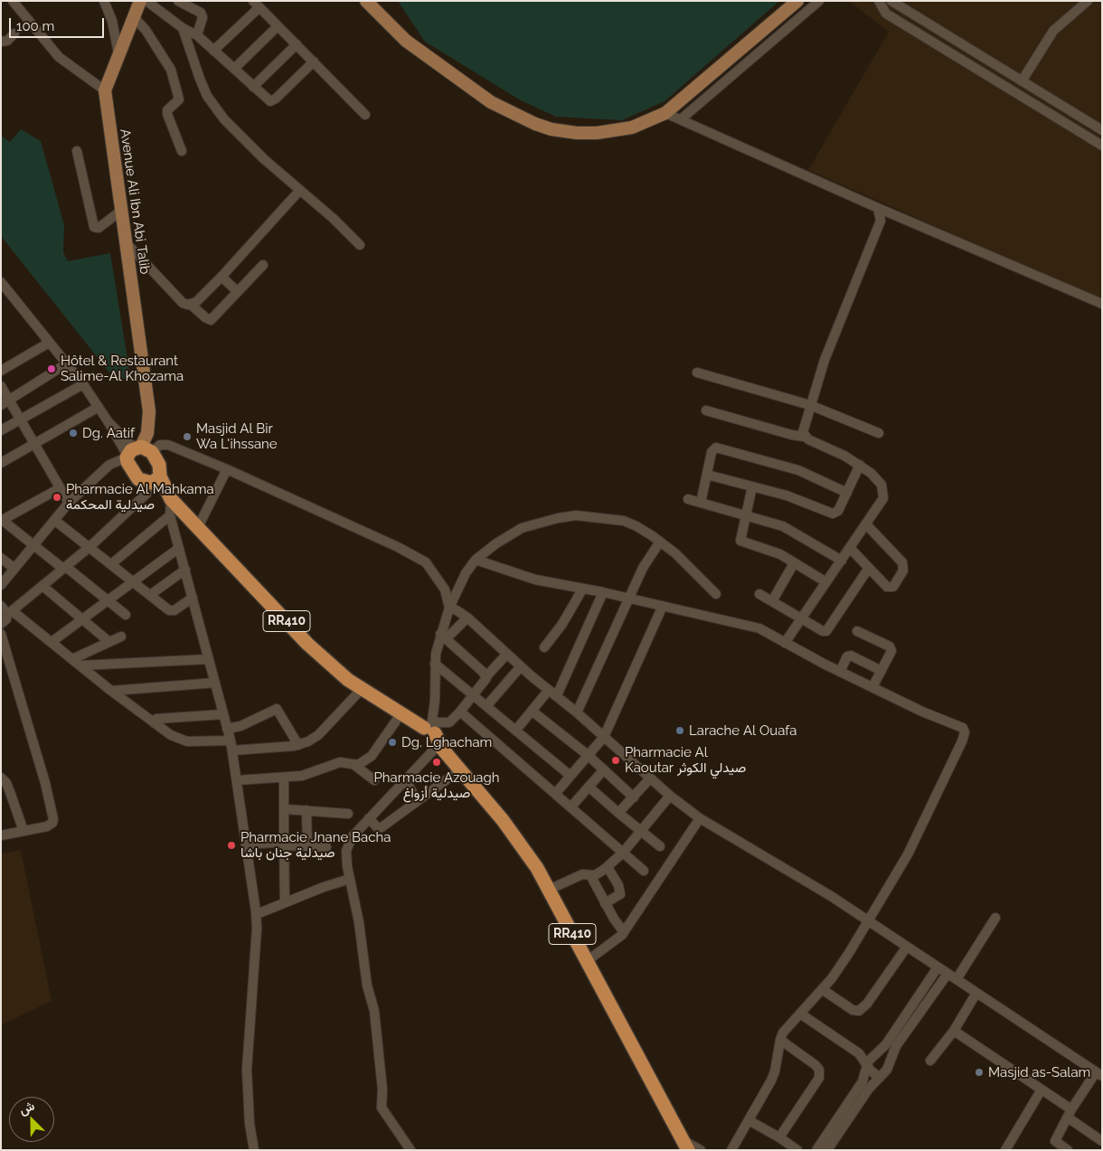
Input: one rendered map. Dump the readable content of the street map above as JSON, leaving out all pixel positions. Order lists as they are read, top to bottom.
{
  "streets": {
    "highway": ["RR410"],
    "main road": ["Avenue Ali Ibn Abi Talib"]
  },
  "crossings": [
    ["Avenue Ali Ibn Abi Talib", "RR410"]
  ],
  "places": [
    "Hôtel & Restaurant Salime-Al Khozama",
    "Dg. Aatif",
    "Masjid Al Bir Wa L'ihssane",
    "Pharmacie Al Mahkama صيدلية المحكمة",
    "Larache Al Ouafa",
    "Dg. Lghacham",
    "Pharmacie Al Kaoutar صيدلي الكوثر",
    "Pharmacie Azouagh صيدلية أزواغ",
    "Pharmacie Jnane Bacha صيدلية جنان باشا",
    "Masjid as-Salam"
  ],
  "scale_bar": "100 m",
  "north": "top left"
}
